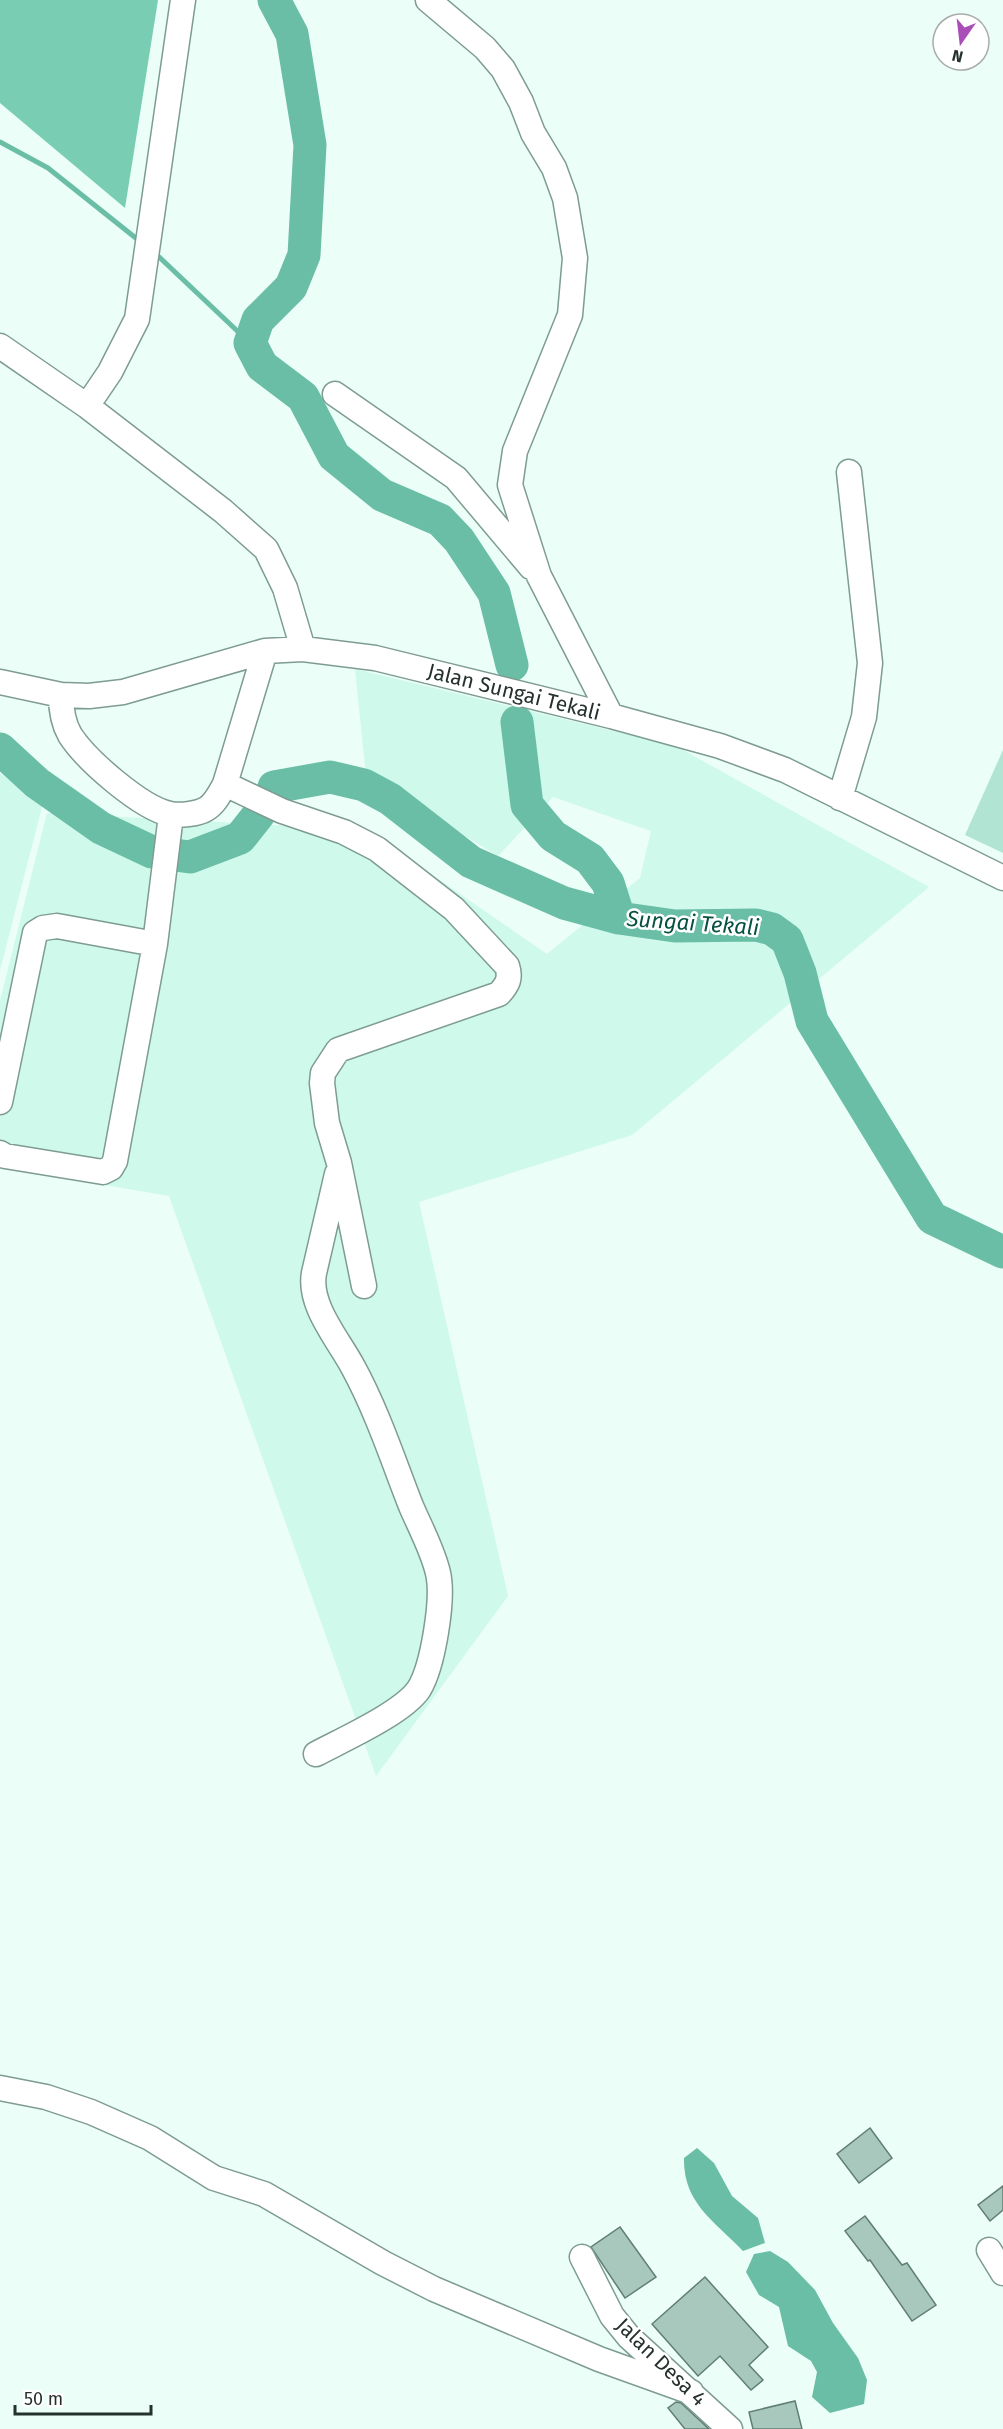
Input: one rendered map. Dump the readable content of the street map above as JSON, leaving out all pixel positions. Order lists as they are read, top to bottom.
{
  "streets": {
    "street": ["Jalan Sungai Tekali", "Jalan Desa 4"]
  },
  "water": ["Sungai Tekali"],
  "scale_bar": "50 m",
  "north": "bottom"
}
